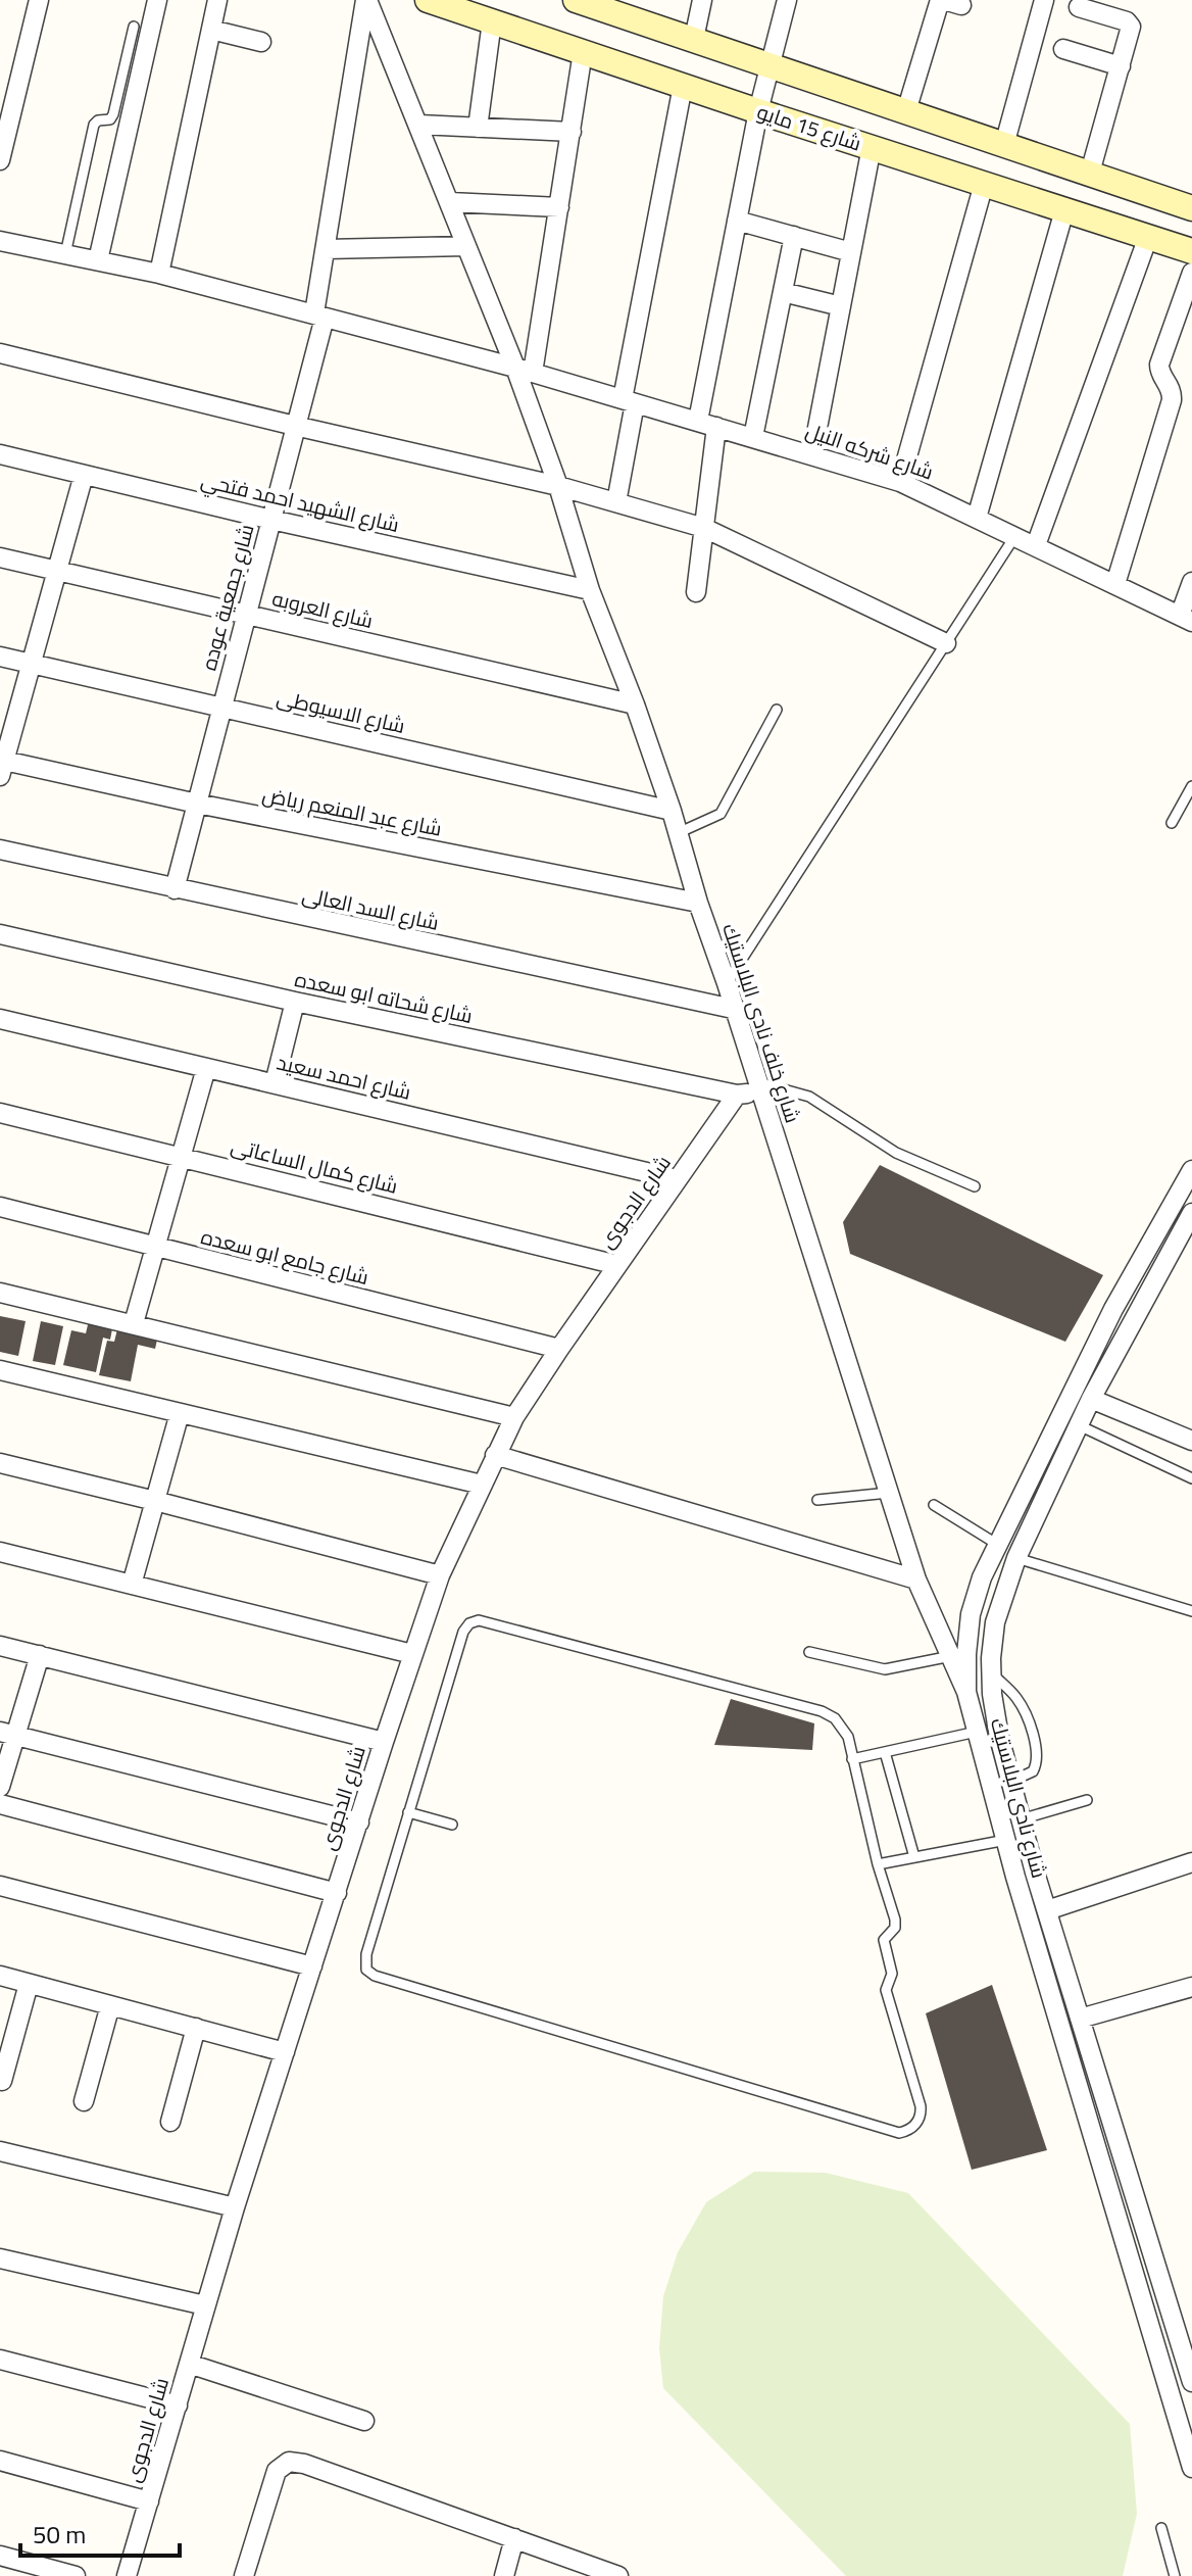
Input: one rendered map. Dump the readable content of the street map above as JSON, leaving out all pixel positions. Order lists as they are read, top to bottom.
{
  "streets": {
    "main road": ["شارع 15 مايو"],
    "street": [
      "شارع شركه النيل",
      "شارع الشهيد احمد فتحي",
      "شارع جمعية عوده",
      "شارع العروبه",
      "شارع الاسيوطى",
      "شارع عبد المنعم رياض",
      "شارع السد العالى",
      "شارع شحاته ابو سعده",
      "شارع خلف نادى البلاستيك",
      "شارع احمد سعيد",
      "شارع كمال الساعاتى",
      "شارع الدجوى",
      "شارع جامع ابو سعده",
      "شارع نادى البلاستيك"
    ]
  },
  "crossings": [
    ["شارع شركه النيل", "شارع جمعية عوده"],
    ["شارع شركه النيل", "شارع خلف نادى البلاستيك"],
    ["شارع الشهيد احمد فتحي", "شارع جمعية عوده"],
    ["شارع الشهيد احمد فتحي", "شارع خلف نادى البلاستيك"],
    ["شارع جمعية عوده", "شارع العروبه"],
    ["شارع جمعية عوده", "شارع الاسيوطى"],
    ["شارع جمعية عوده", "شارع عبد المنعم رياض"],
    ["شارع جمعية عوده", "شارع السد العالى"],
    ["شارع جمعية عوده", "شارع خلف نادى البلاستيك"],
    ["شارع العروبه", "شارع خلف نادى البلاستيك"],
    ["شارع الاسيوطى", "شارع خلف نادى البلاستيك"],
    ["شارع عبد المنعم رياض", "شارع خلف نادى البلاستيك"],
    ["شارع السد العالى", "شارع خلف نادى البلاستيك"],
    ["شارع شحاته ابو سعده", "شارع خلف نادى البلاستيك"],
    ["شارع شحاته ابو سعده", "شارع الدجوى"],
    ["شارع خلف نادى البلاستيك", "شارع نادى البلاستيك"],
    ["شارع احمد سعيد", "شارع الدجوى"],
    ["شارع كمال الساعاتى", "شارع الدجوى"],
    ["شارع الدجوى", "شارع جامع ابو سعده"]
  ],
  "scale_bar": "50 m"
}
